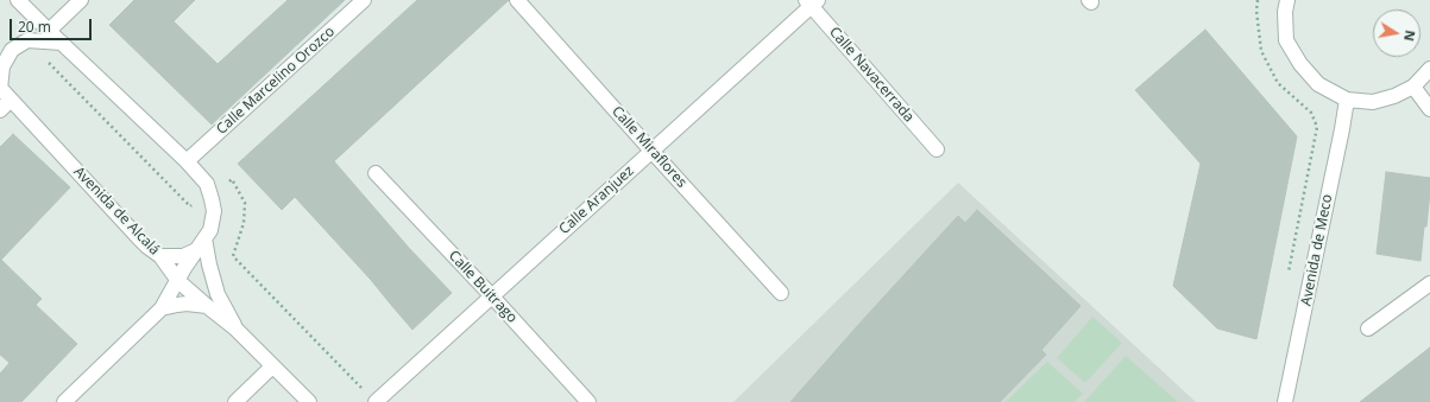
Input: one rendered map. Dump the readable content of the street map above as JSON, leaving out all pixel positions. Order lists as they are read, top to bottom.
{
  "streets": {
    "street": [
      "Calle Navacerrada",
      "Calle Marcelino Orozco",
      "Calle Miraflores",
      "Calle Aranjuez",
      "Avenida de Alcalá",
      "Avenida de Meco",
      "Calle Buitrago"
    ]
  },
  "crossings": [
    ["Calle Navacerrada", "Calle Aranjuez"],
    ["Calle Miraflores", "Calle Aranjuez"],
    ["Calle Aranjuez", "Calle Buitrago"]
  ],
  "scale_bar": "20 m",
  "north": "right"
}
